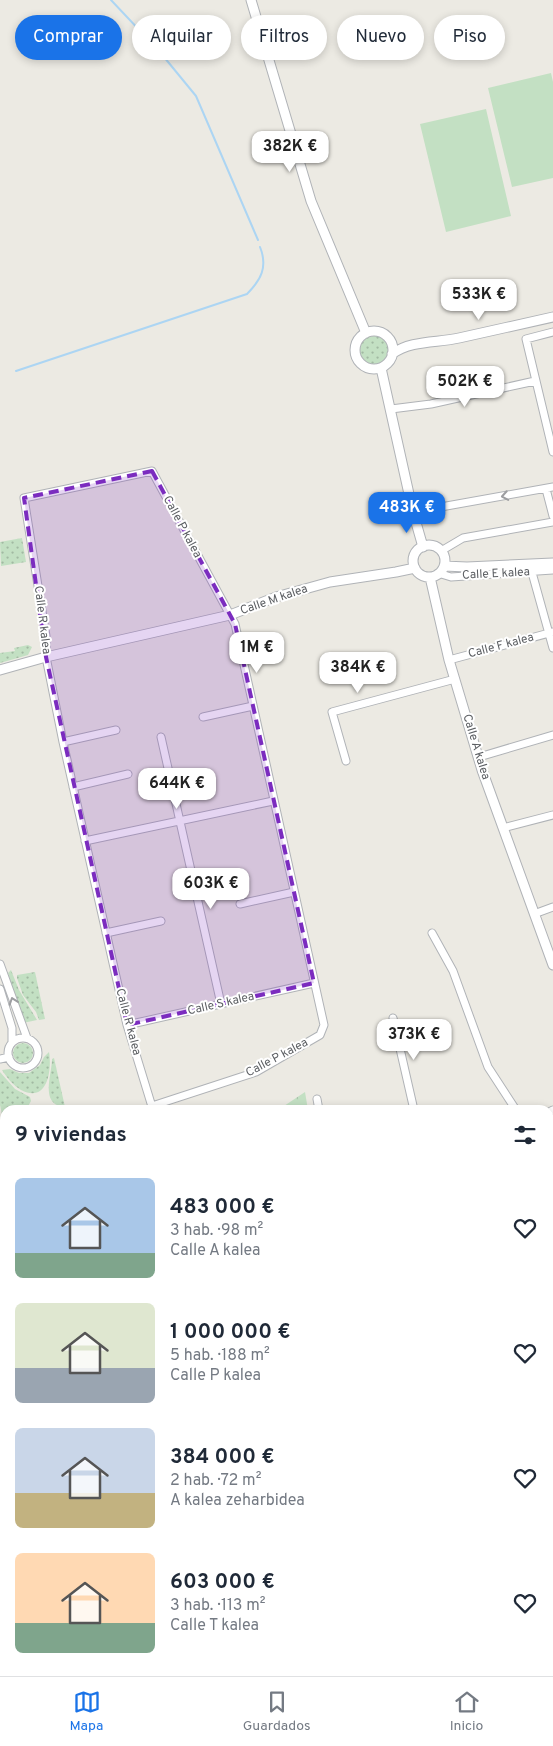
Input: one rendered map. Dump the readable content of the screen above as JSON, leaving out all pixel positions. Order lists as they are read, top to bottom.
{
  "streets": {
    "street": [
      "Calle P kalea",
      "Calle E kalea",
      "Calle M kalea",
      "Calle R kalea",
      "Calle F kalea",
      "Calle A kalea",
      "Calle S kalea"
    ]
  },
  "crossings": [
    ["Calle P kalea", "Calle M kalea"],
    ["Calle P kalea", "Calle R kalea"],
    ["Calle P kalea", "Calle S kalea"],
    ["Calle M kalea", "Calle R kalea"],
    ["Calle M kalea", "Calle A kalea"],
    ["Calle R kalea", "Calle S kalea"],
    ["Calle F kalea", "Calle A kalea"]
  ],
  "page": {
    "chip": [
      "Comprar",
      "Alquilar",
      "Filtros",
      "Nuevo",
      "Piso"
    ],
    "price": [
      "382K €",
      "533K €",
      "502K €",
      "483K €",
      "1M €",
      "384K €",
      "644K €",
      "603K €",
      "373K €"
    ],
    "heading": "9 viviendas",
    "list": [
      {
        "name": "483 000 €",
        "note": "3 hab. · 98 m² · Calle A kalea"
      },
      {
        "name": "1 000 000 €",
        "note": "5 hab. · 188 m² · Calle P kalea"
      },
      {
        "name": "384 000 €",
        "note": "2 hab. · 72 m² · A kalea zeharbidea"
      },
      {
        "name": "603 000 €",
        "note": "3 hab. · 113 m² · Calle T kalea"
      }
    ],
    "tabs": ["Mapa", "Guardados", "Inicio"]
  }
}
